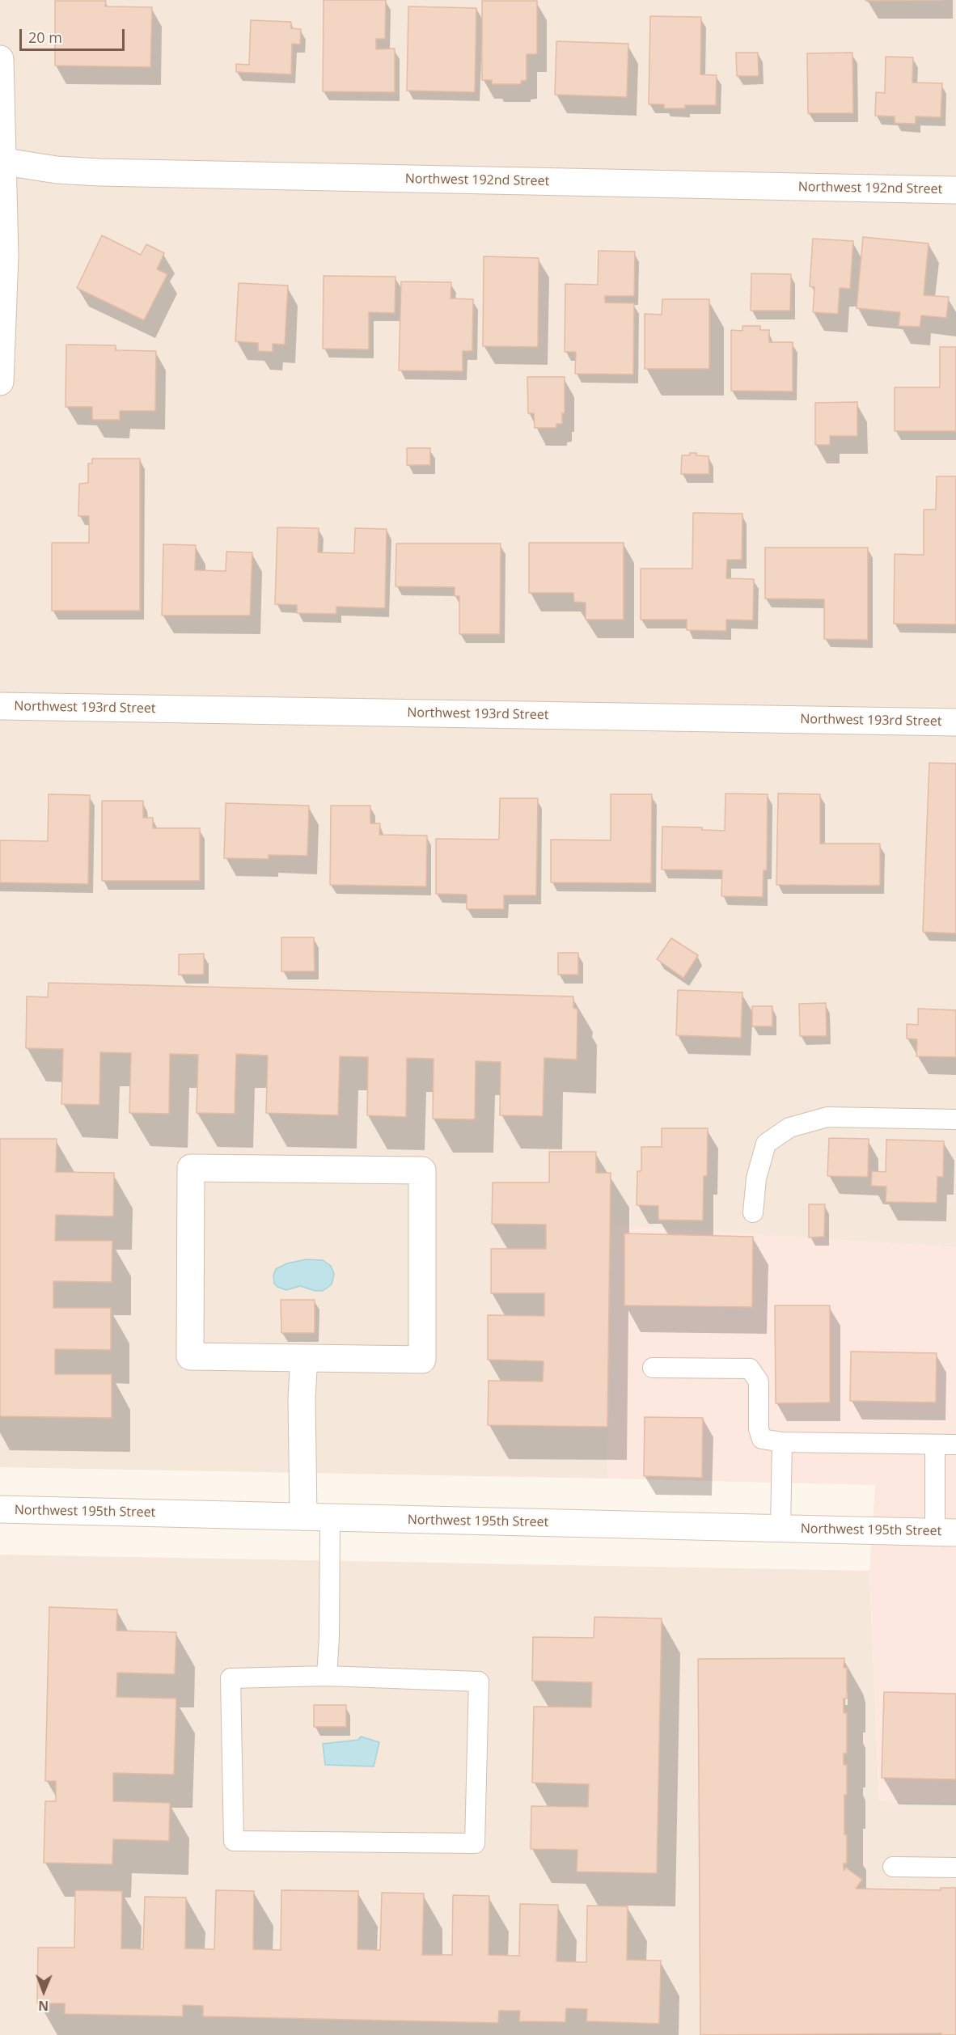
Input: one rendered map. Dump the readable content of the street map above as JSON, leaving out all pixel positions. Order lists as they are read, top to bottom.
{
  "streets": {
    "street": ["Northwest 192nd Street", "Northwest 193rd Street", "Northwest 195th Street"]
  },
  "scale_bar": "20 m",
  "north": "bottom"
}
